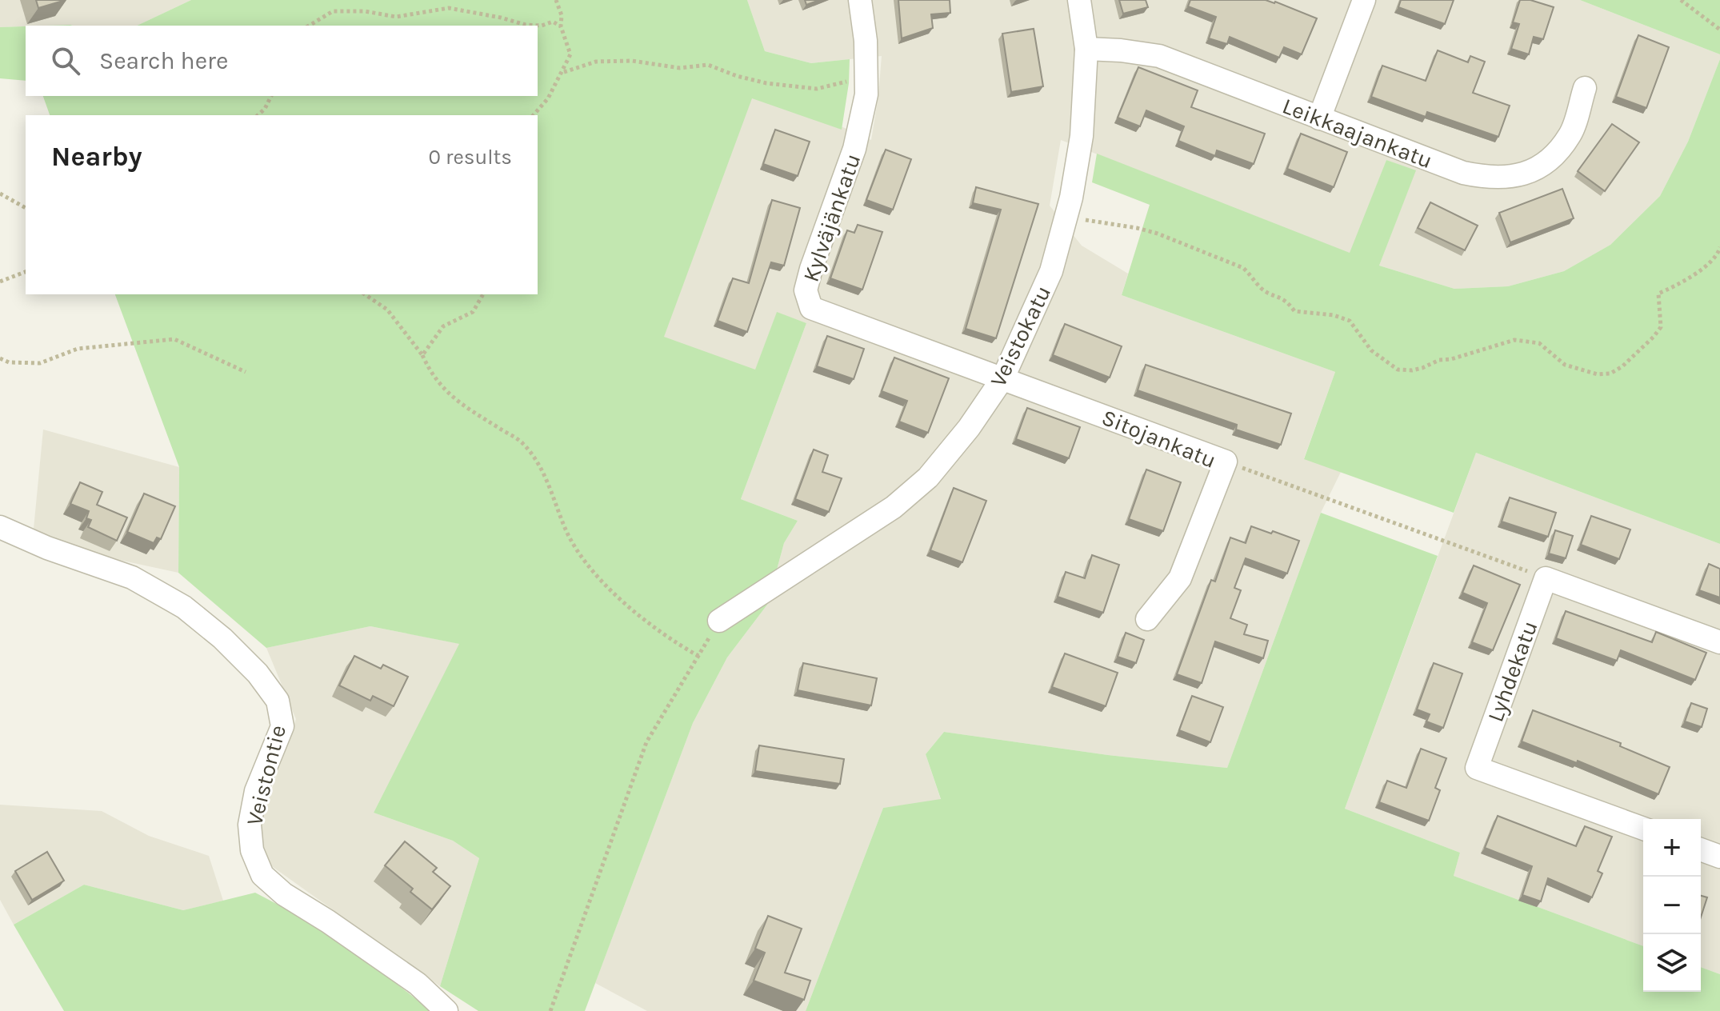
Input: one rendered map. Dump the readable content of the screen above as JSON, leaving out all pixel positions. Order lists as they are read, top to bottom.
{
  "streets": {
    "street": [
      "Leikkaajankatu",
      "Kylväjänkatu",
      "Veistokatu",
      "Sitojankatu",
      "Lyhdekatu",
      "Veistontie"
    ]
  },
  "crossings": [
    ["Leikkaajankatu", "Veistokatu"],
    ["Kylväjänkatu", "Veistokatu"],
    ["Kylväjänkatu", "Sitojankatu"],
    ["Veistokatu", "Sitojankatu"]
  ],
  "page": {
    "search": "Search here",
    "heading": ["Nearby", "0 results"],
    "map_buttons": ["+", "−"]
  }
}
